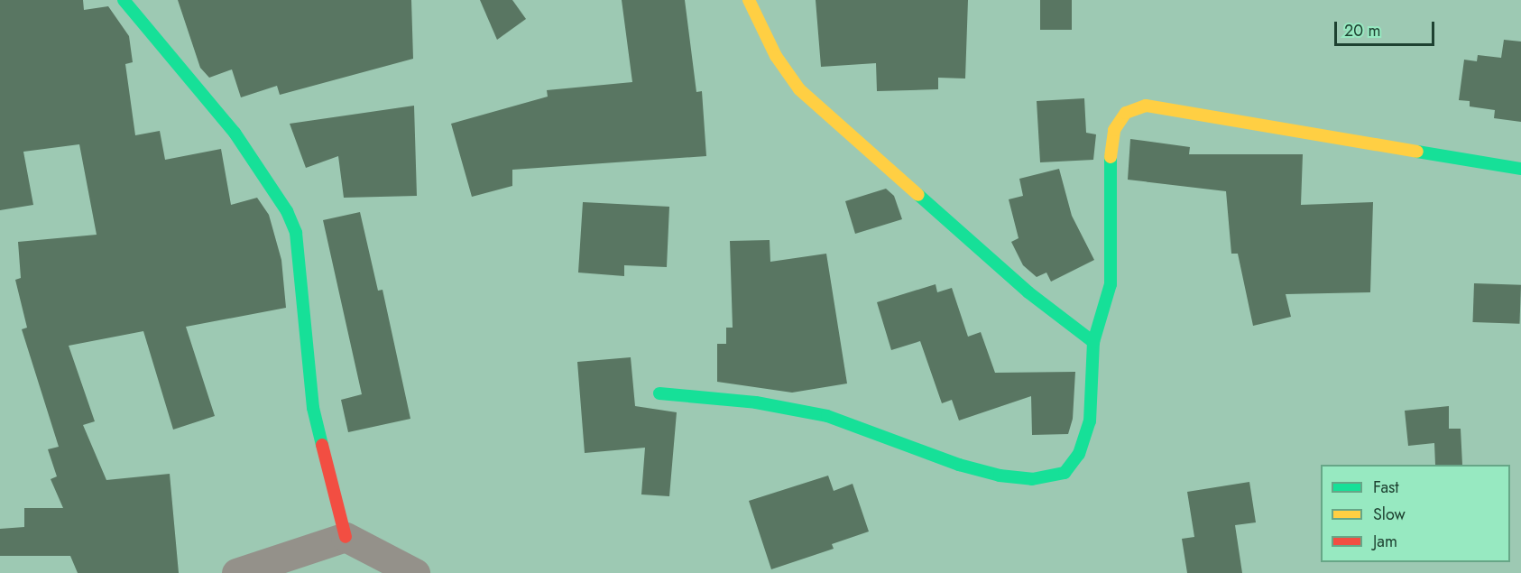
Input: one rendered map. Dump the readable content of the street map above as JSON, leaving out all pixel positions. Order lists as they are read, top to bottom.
{
  "legend": ["Fast", "Slow", "Jam"],
  "scale_bar": "20 m"
}
